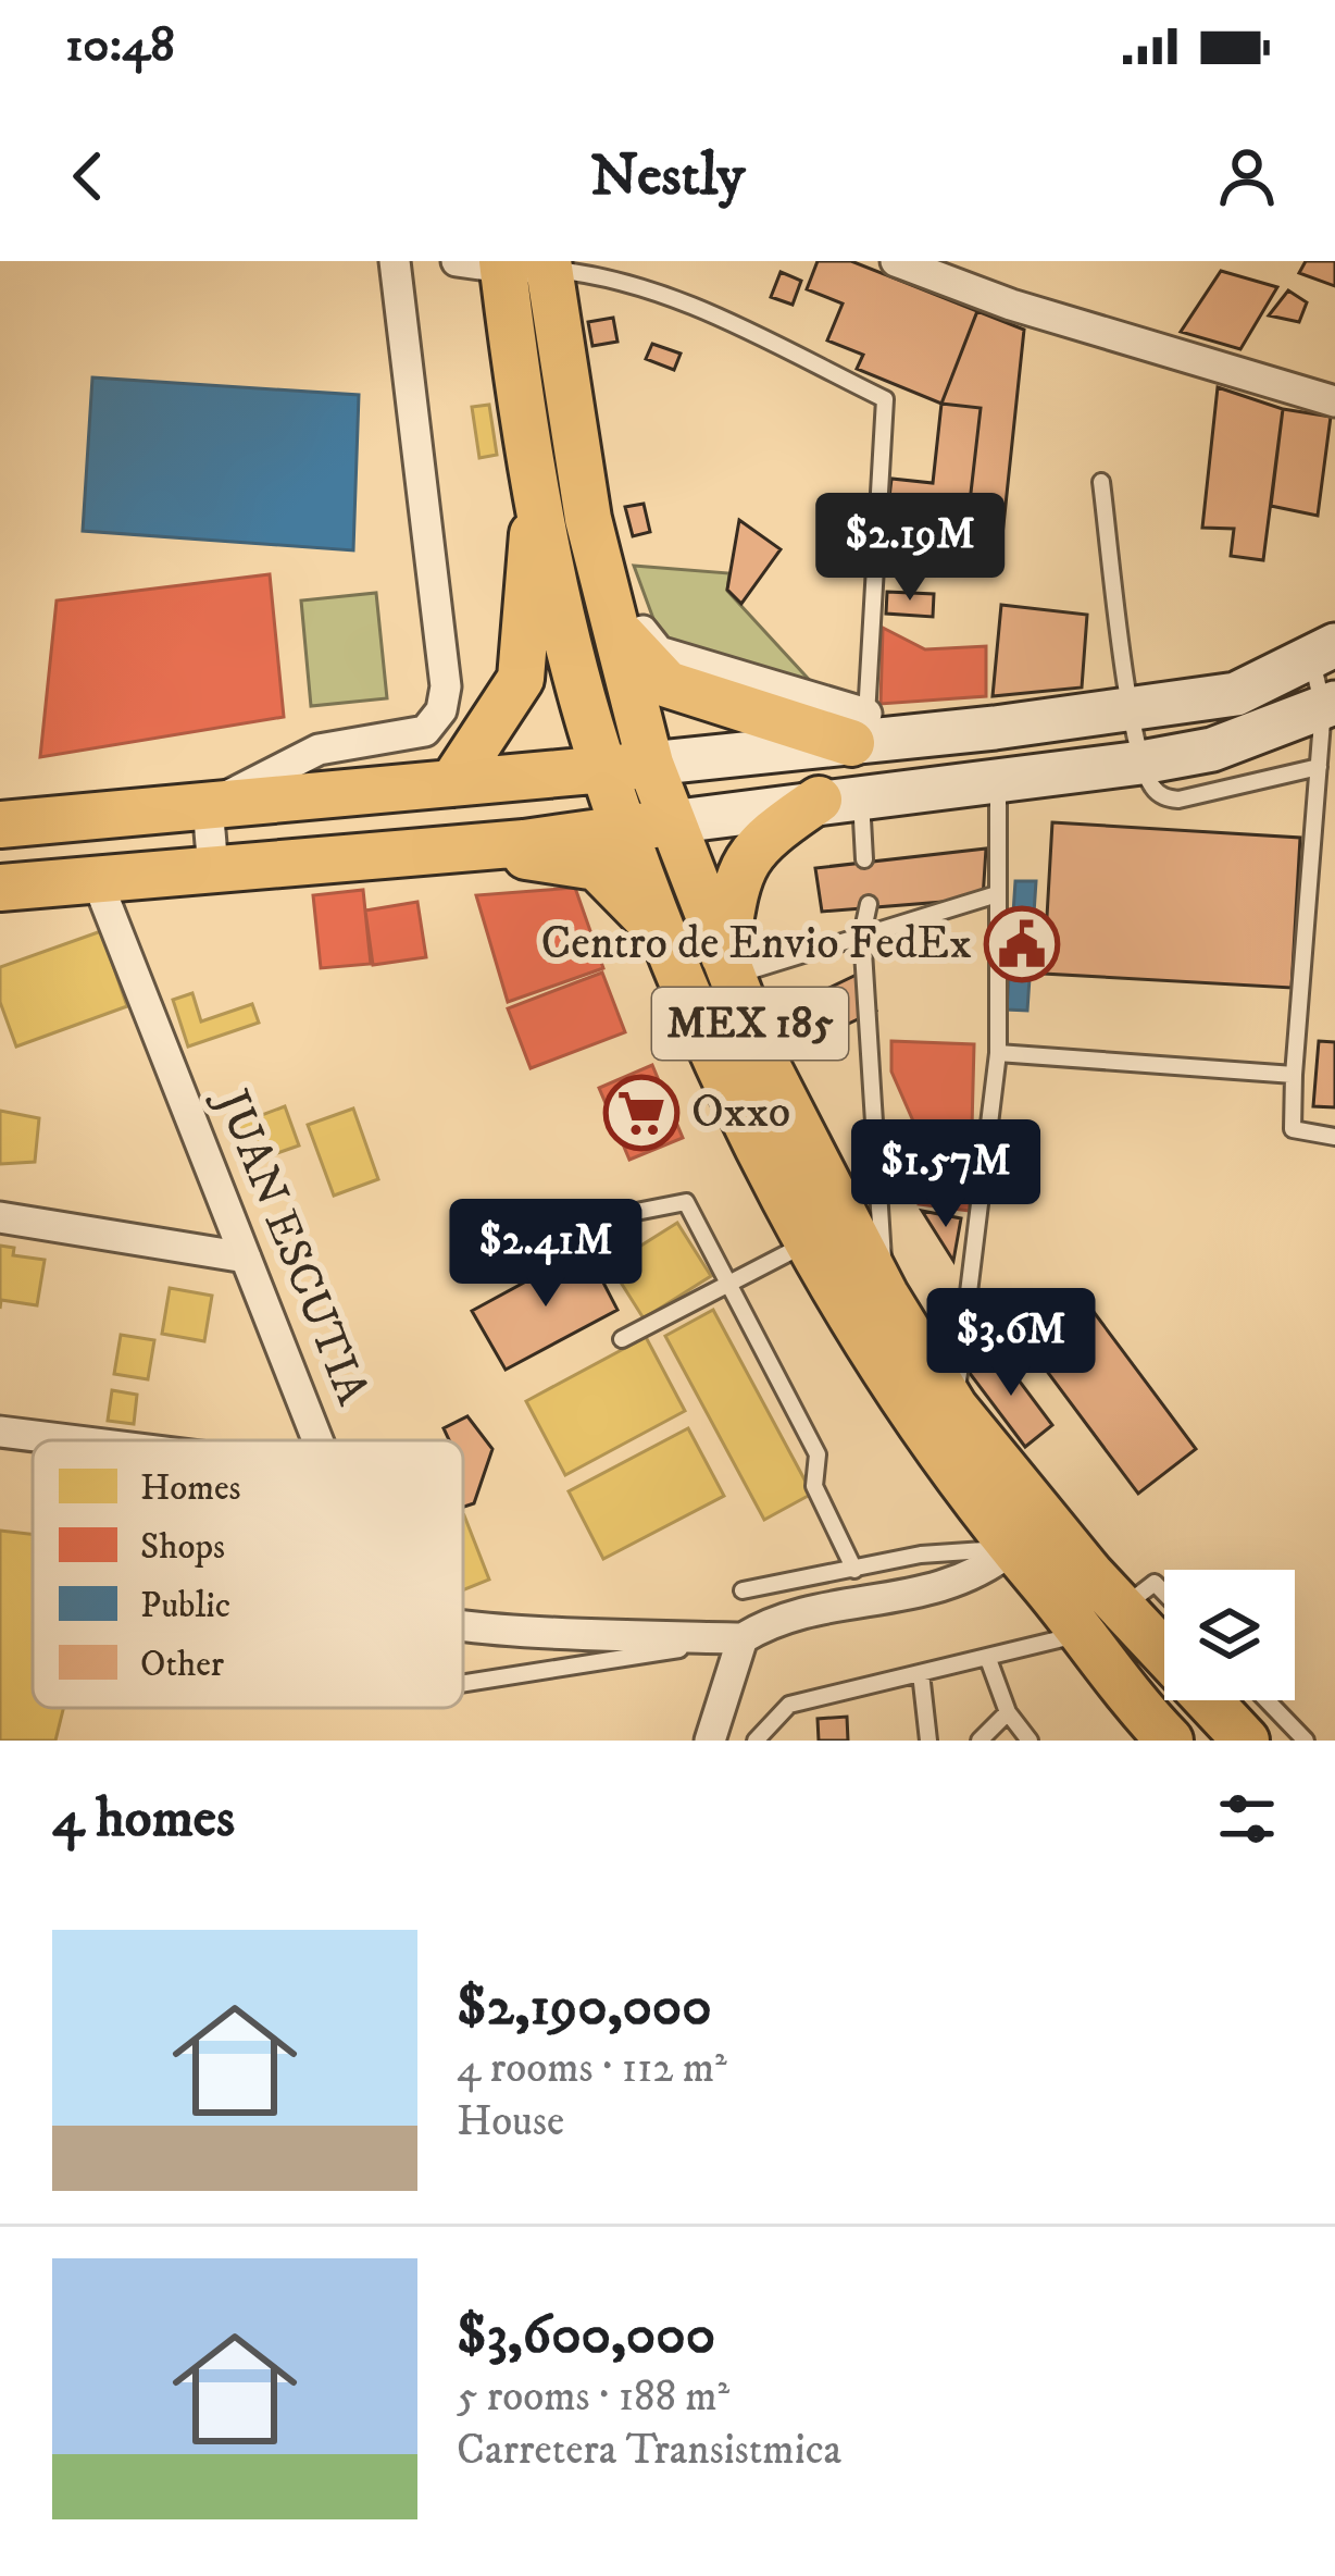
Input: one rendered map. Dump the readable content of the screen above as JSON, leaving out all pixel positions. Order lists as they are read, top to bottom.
{
  "streets": {
    "main road": ["MEX 185"],
    "street": ["JUAN ESCUTIA"]
  },
  "places": {
    "public building": ["Centro de Envio FedEx"],
    "supermarket": ["Oxxo"]
  },
  "legend": [
    "Homes",
    "Shops",
    "Public",
    "Other"
  ],
  "page": {
    "status": "10:48",
    "header": "Nestly",
    "price": [
      "$2.19M",
      "$1.57M",
      "$2.41M",
      "$3.6M"
    ],
    "heading": "4 homes",
    "list": [
      {
        "name": "$2,190,000",
        "note": "4 rooms · 112 m² · House"
      },
      {
        "name": "$3,600,000",
        "note": "5 rooms · 188 m² · Carretera Transistmica"
      }
    ]
  }
}
